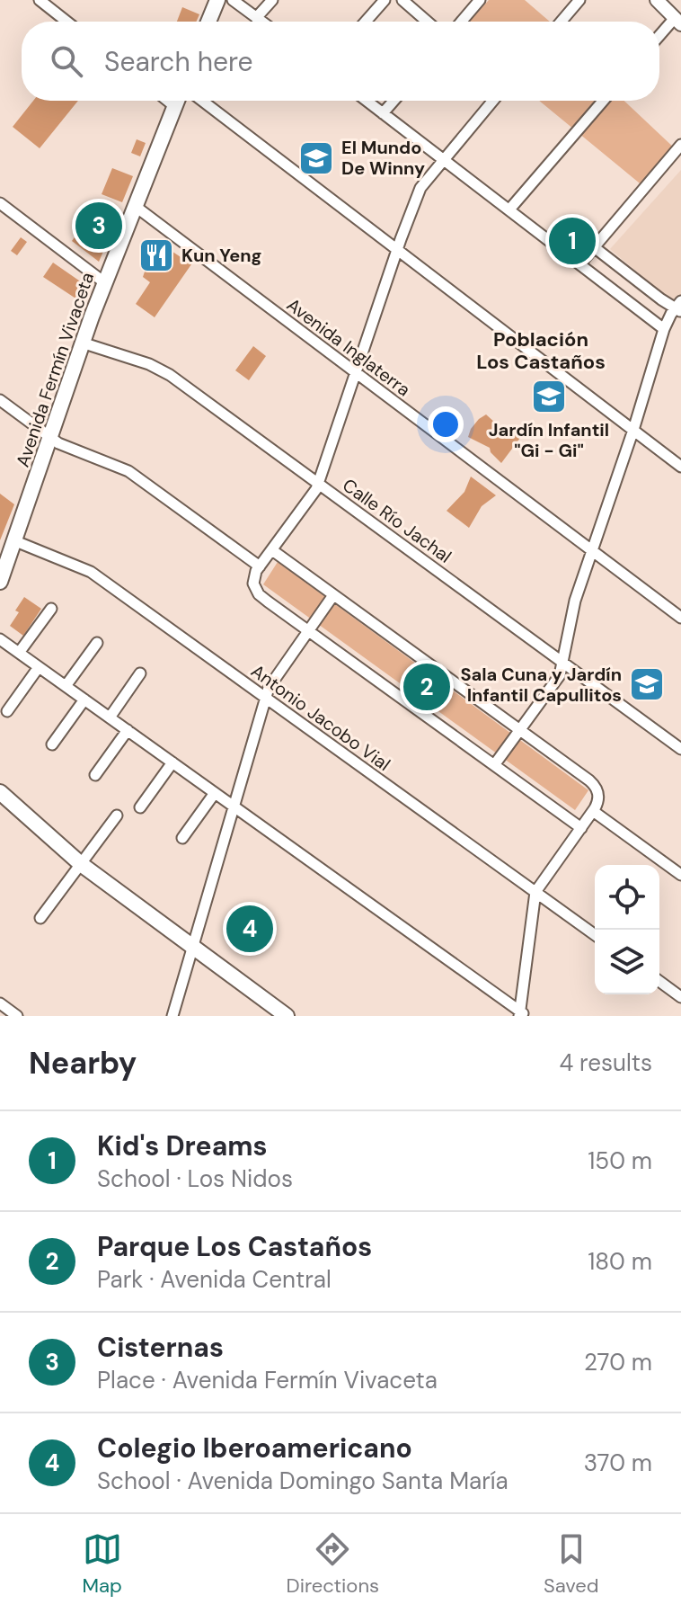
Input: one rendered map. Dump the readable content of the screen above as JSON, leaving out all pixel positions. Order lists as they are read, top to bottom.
{
  "streets": {
    "main road": ["Avenida Fermín Vivaceta"],
    "street": ["Avenida Inglaterra", "Calle Río Jachal", "Antonio Jacobo Vial"]
  },
  "crossings": [
    ["Avenida Inglaterra", "Avenida Fermín Vivaceta"],
    ["Avenida Fermín Vivaceta", "Calle Río Jachal"],
    ["Avenida Fermín Vivaceta", "Antonio Jacobo Vial"]
  ],
  "districts": ["Población Los Castaños"],
  "places": {
    "school or university": ["El Mundo De Winny", "Jardín Infantil \"Gi - Gi\"", "Sala Cuna y Jardín Infantil Capullitos"],
    "restaurant": ["Kun Yeng"]
  },
  "page": {
    "search": "Search here",
    "pins": [
      "3",
      "1",
      "2",
      "4"
    ],
    "heading": ["Nearby", "4 results"],
    "list": [
      {
        "mark": "1",
        "name": "Kid's Dreams",
        "note": "School · Los Nidos",
        "value": "150 m"
      },
      {
        "mark": "2",
        "name": "Parque Los Castaños",
        "note": "Park · Avenida Central",
        "value": "180 m"
      },
      {
        "mark": "3",
        "name": "Cisternas",
        "note": "Place · Avenida Fermín Vivaceta",
        "value": "270 m"
      },
      {
        "mark": "4",
        "name": "Colegio Iberoamericano",
        "note": "School · Avenida Domingo Santa María",
        "value": "370 m"
      }
    ],
    "nav": ["Map", "Directions", "Saved"]
  }
}
